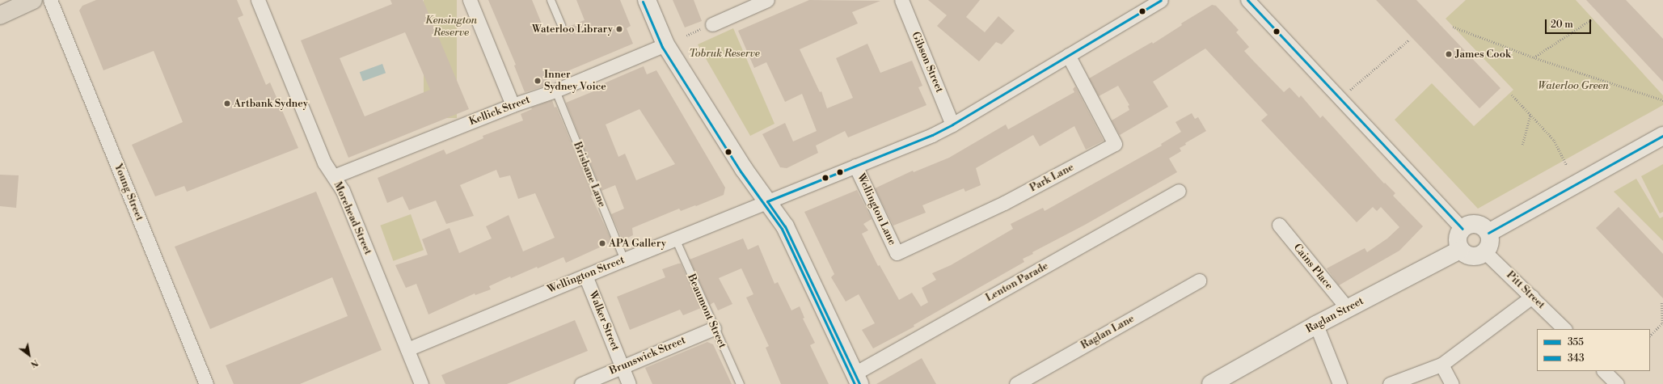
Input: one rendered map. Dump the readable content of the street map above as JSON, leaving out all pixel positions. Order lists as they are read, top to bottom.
{
  "streets": {
    "street": [
      "Gibson Street",
      "Kellick Street",
      "Park Lane",
      "Young Street",
      "Wellington Lane",
      "Morehead Street",
      "Cains Place",
      "Wellington Street",
      "Lenton Parade",
      "Pitt Street",
      "Raglan Street",
      "Walker Street",
      "Raglan Lane",
      "Brunswick Street"
    ],
    "lane": ["Brisbane Lane", "Beaumont Street"]
  },
  "crossings": [
    ["Gibson Street", "Wellington Street"],
    ["Kellick Street", "Brisbane Lane"],
    ["Kellick Street", "Morehead Street"],
    ["Brisbane Lane", "Wellington Street"],
    ["Park Lane", "Wellington Lane"],
    ["Park Lane", "Wellington Street"],
    ["Wellington Lane", "Wellington Street"],
    ["Morehead Street", "Wellington Street"],
    ["Cains Place", "Raglan Street"],
    ["Wellington Street", "Beaumont Street"],
    ["Wellington Street", "Walker Street"],
    ["Pitt Street", "Raglan Street"],
    ["Beaumont Street", "Brunswick Street"],
    ["Walker Street", "Brunswick Street"]
  ],
  "parks": ["Kensington Reserve", "Tobruk Reserve", "Waterloo Green"],
  "places": [
    "Waterloo Library",
    "James Cook",
    "Inner Sydney Voice",
    "Artbank Sydney",
    "APA Gallery"
  ],
  "lines": ["transit line 355", "transit line 343"],
  "legend": ["355", "343"],
  "scale_bar": "20 m",
  "north": "bottom right"
}
